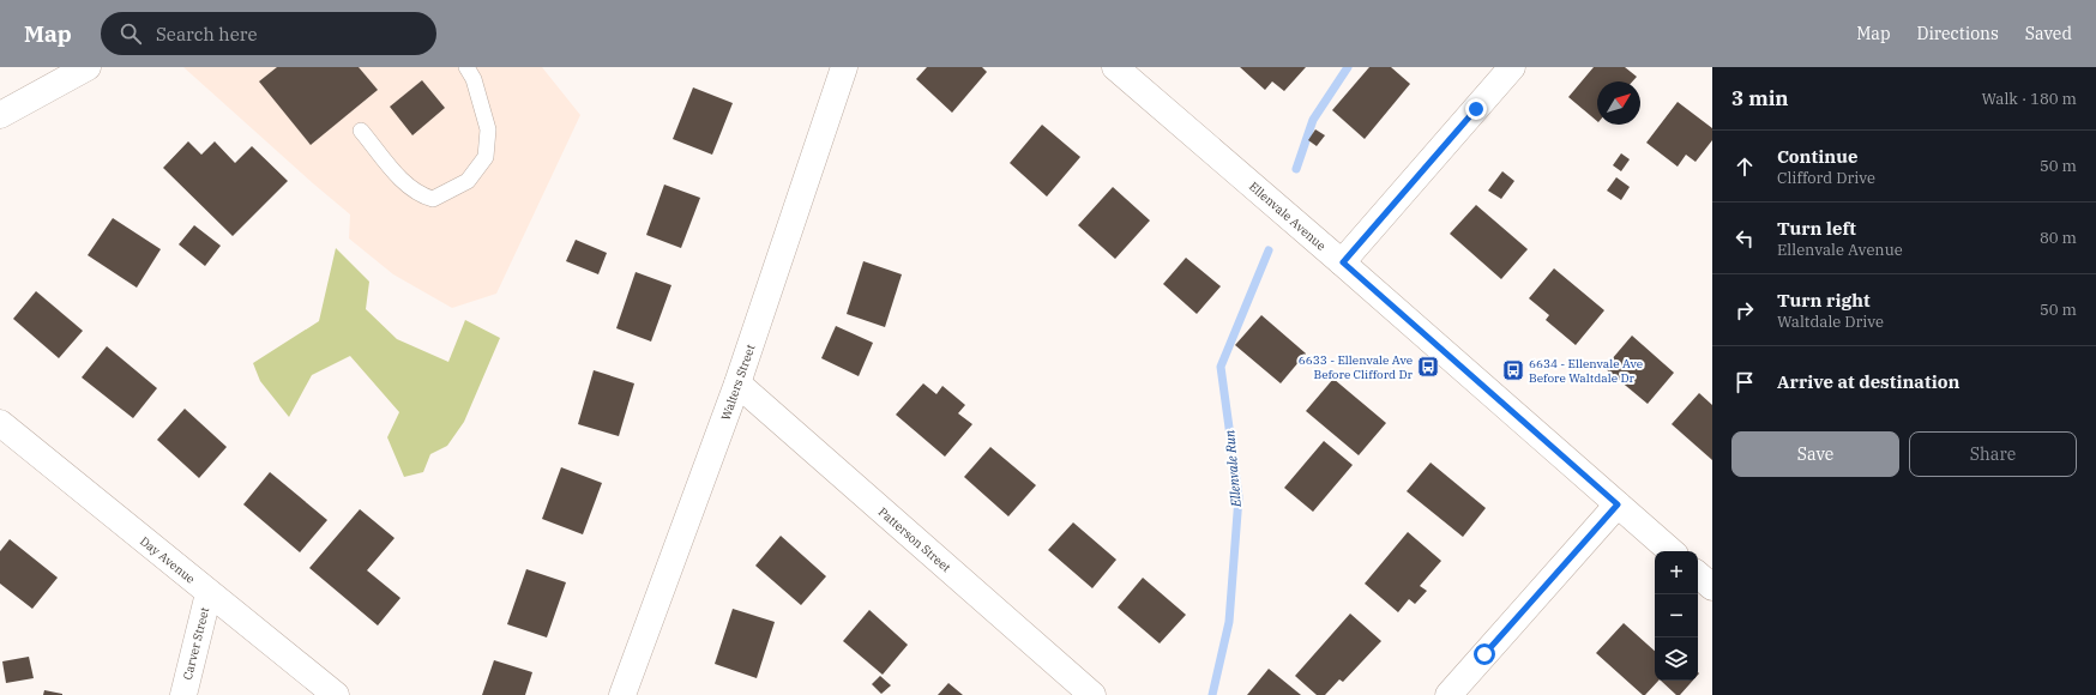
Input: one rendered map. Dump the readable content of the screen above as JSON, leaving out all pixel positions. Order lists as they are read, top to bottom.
{
  "streets": {
    "street": [
      "Ellenvale Avenue",
      "Walters Street",
      "Patterson Street",
      "Day Avenue",
      "Carver Street"
    ]
  },
  "crossings": [
    ["Walters Street", "Patterson Street"],
    ["Day Avenue", "Carver Street"]
  ],
  "water": ["Ellenvale Run"],
  "places": {
    "bus stop": ["6633 - Ellenvale Ave Before Clifford Dr", "6634 - Ellenvale Ave Before Waltdale Dr"]
  },
  "north": "top right",
  "page": {
    "header": "Map",
    "search": "Search here",
    "nav": ["Map", "Directions", "Saved"],
    "heading": ["3 min", "Walk · 180 m"],
    "list": [
      ["Continue", "Clifford Drive", "50 m"],
      ["Turn left", "Ellenvale Avenue", "80 m"],
      ["Turn right", "Waltdale Drive", "50 m"],
      "Arrive at destination"
    ],
    "buttons": ["Save", "Share"],
    "map_buttons": ["+", "−"]
  }
}
